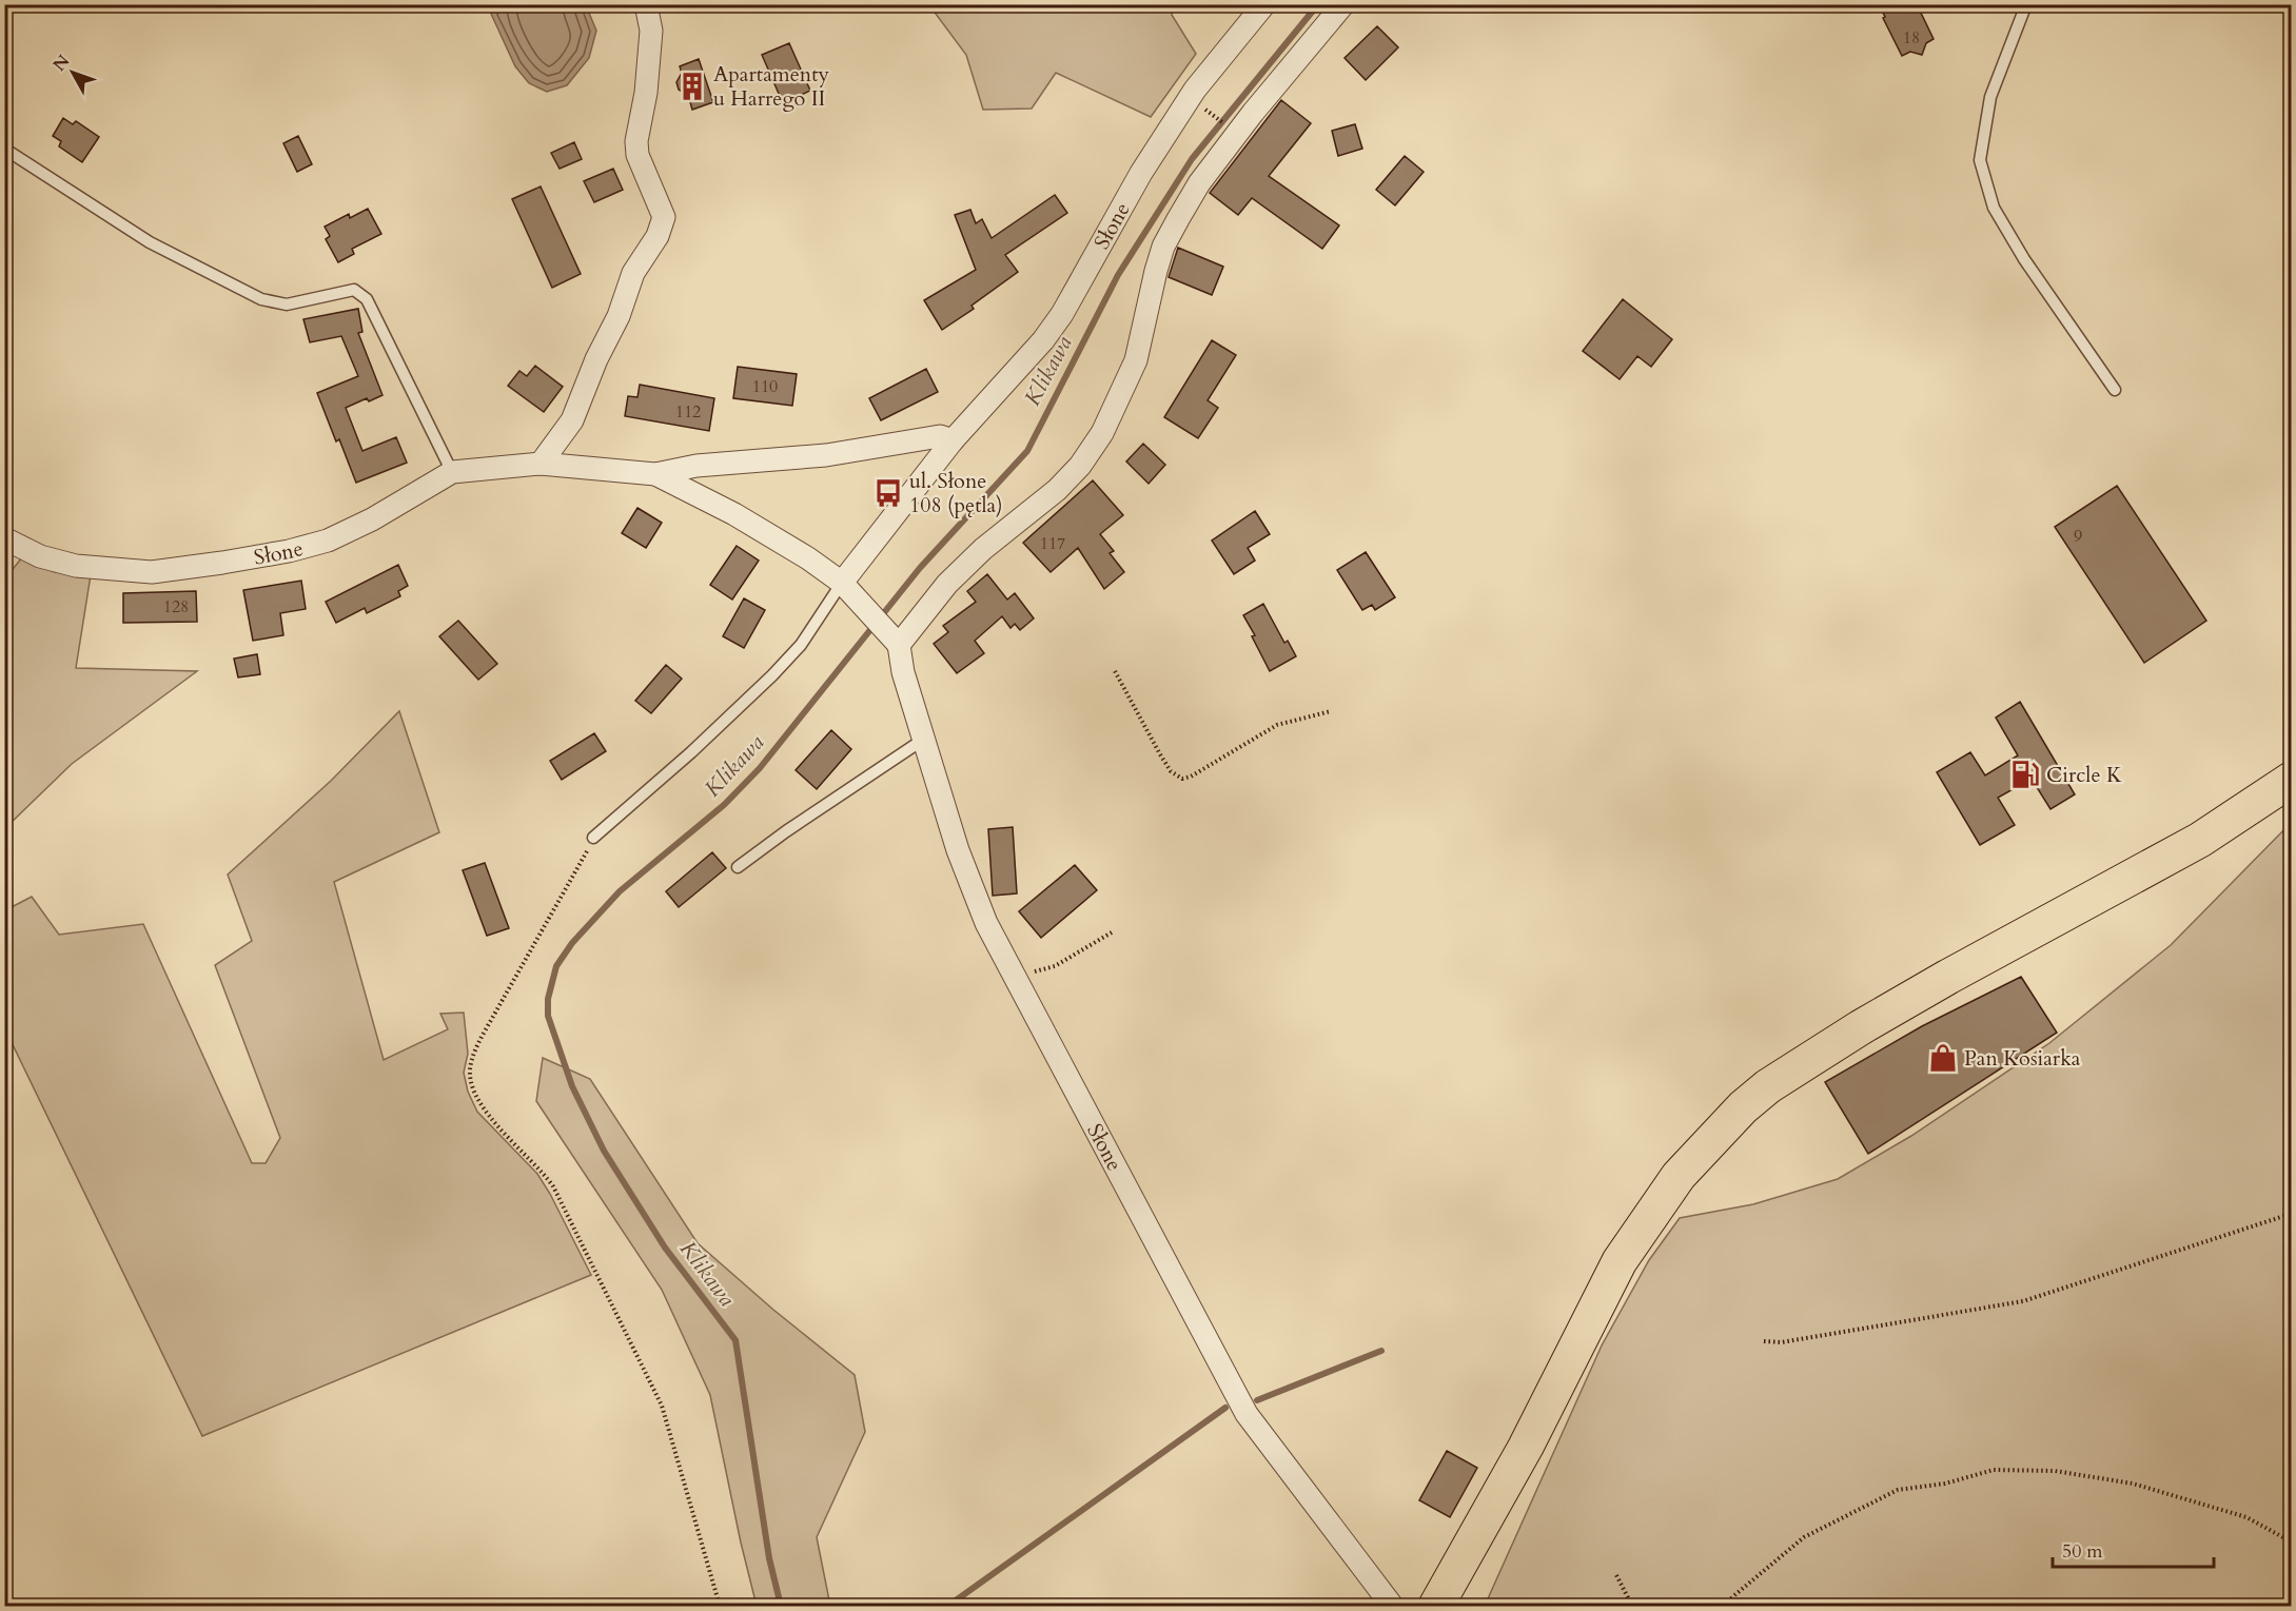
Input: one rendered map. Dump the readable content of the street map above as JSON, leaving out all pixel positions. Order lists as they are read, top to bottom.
{
  "streets": {
    "street": ["Słone"]
  },
  "water": ["Klikawa"],
  "places": {
    "building": ["Apartamenty u Harrego II"],
    "bus stop": ["ul. Słone 108 (pętla)"],
    "fuel station": ["Circle K"],
    "shop": ["Pan Kosiarka"]
  },
  "house_numbers": [
    "18",
    "110",
    "112",
    "9",
    "117",
    "128"
  ],
  "scale_bar": "50 m",
  "north": "top left"
}
